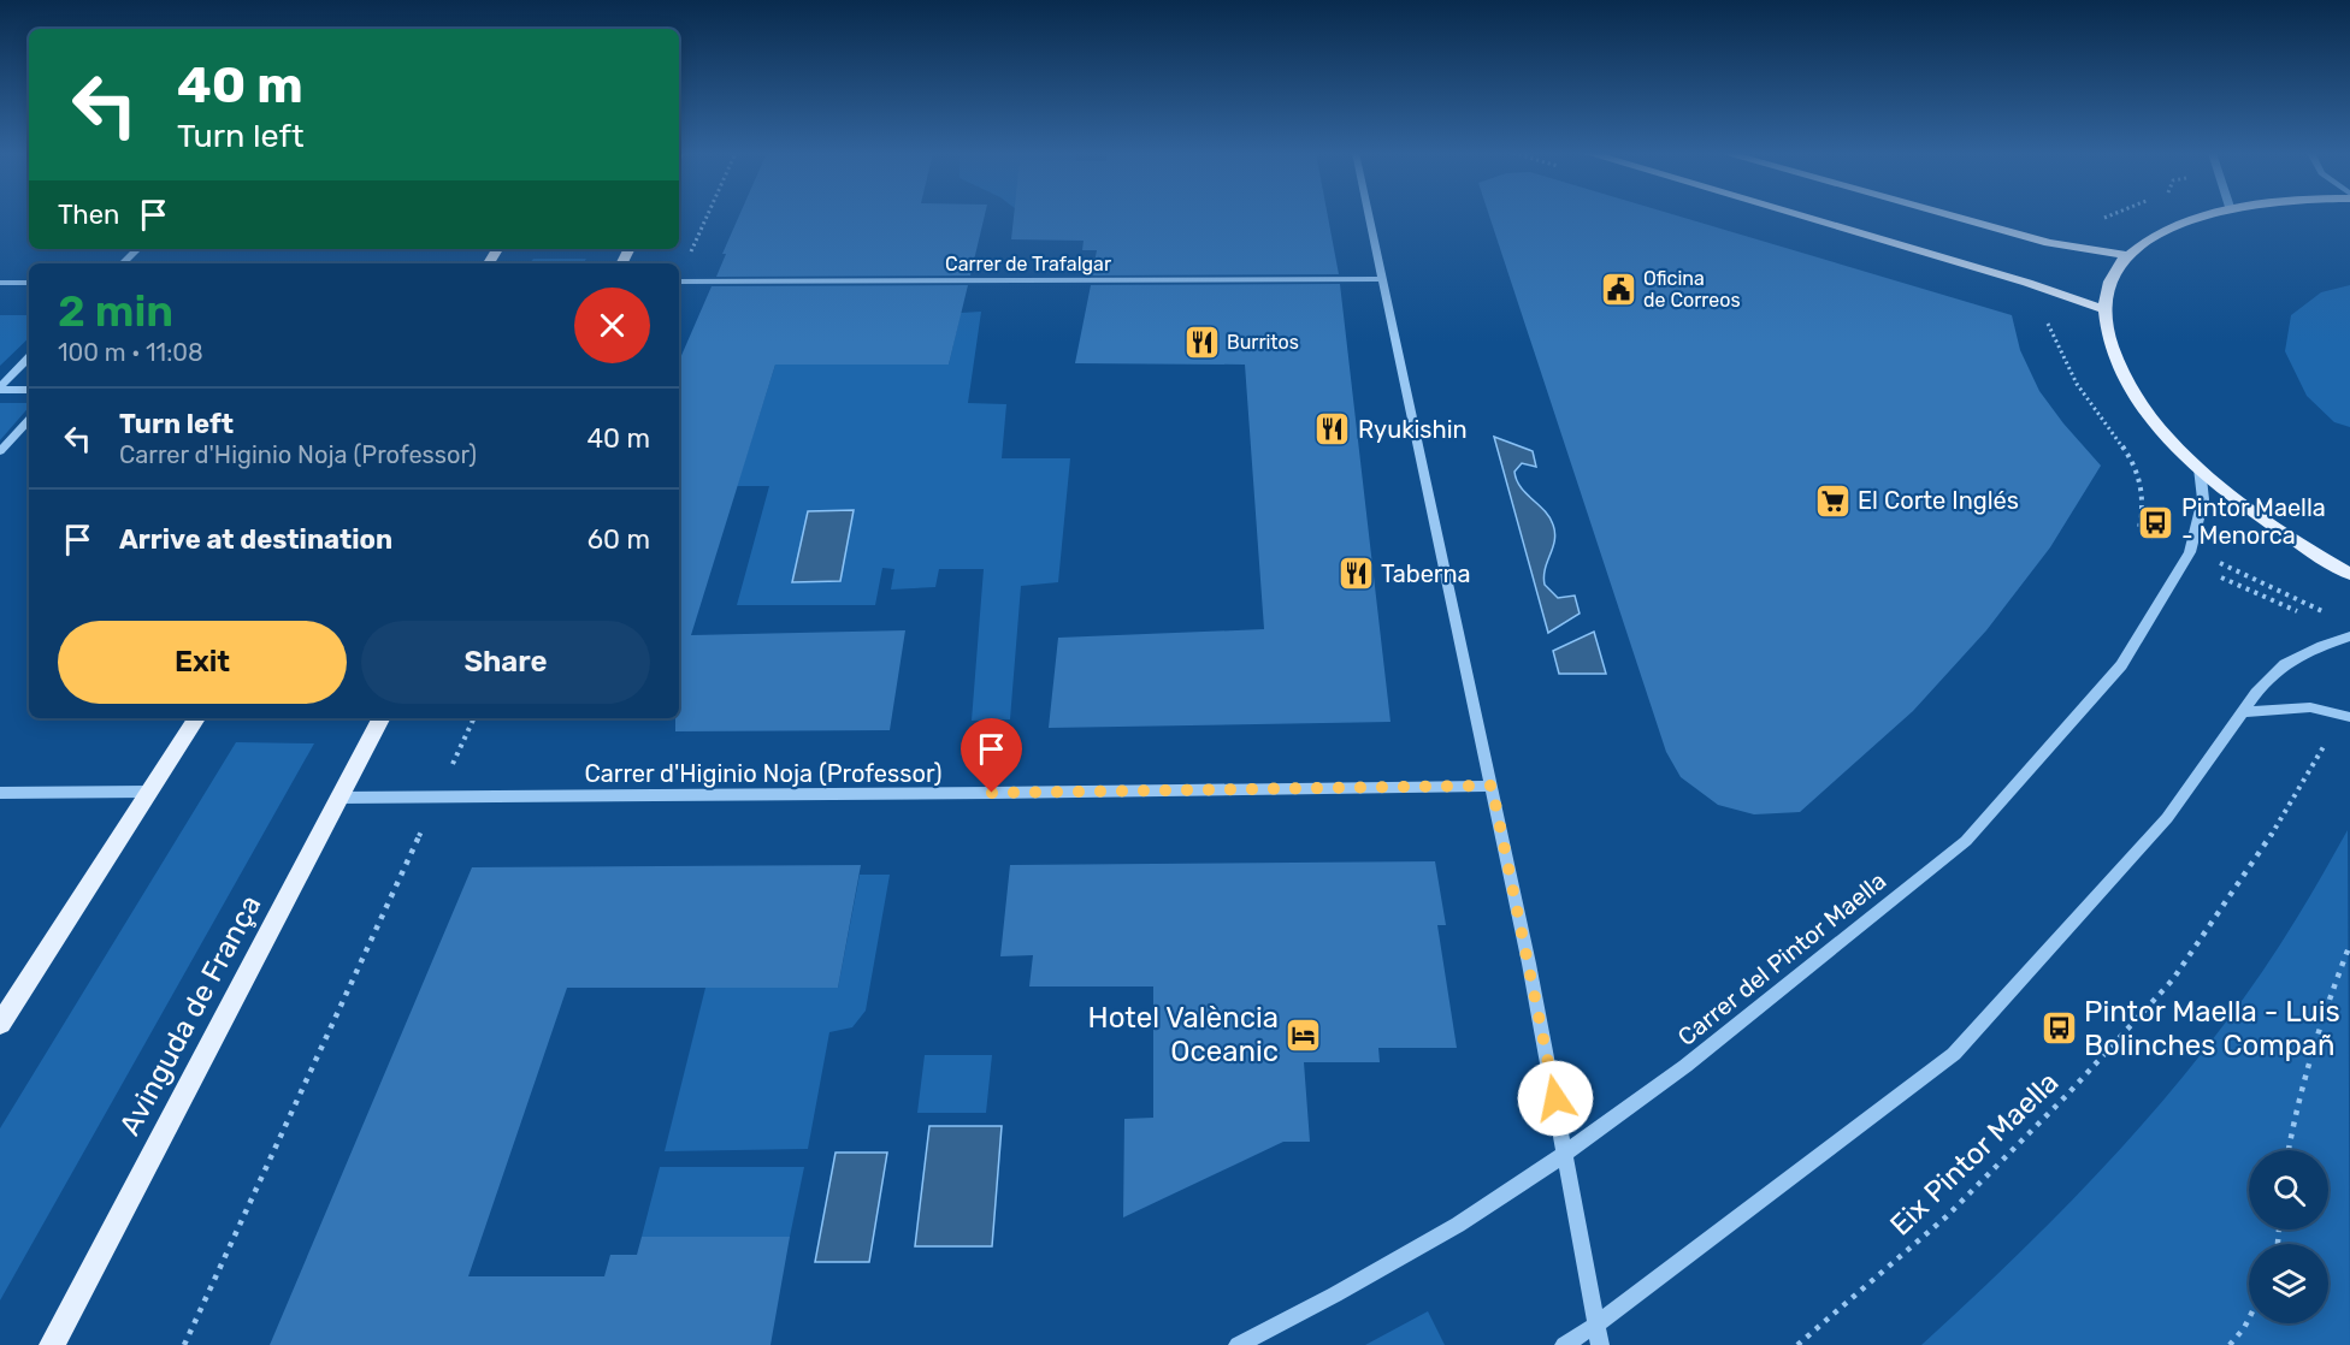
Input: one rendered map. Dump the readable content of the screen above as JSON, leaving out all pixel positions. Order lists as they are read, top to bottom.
{
  "streets": {
    "main road": ["Avinguda de França"],
    "street": ["Carrer de Trafalgar", "Carrer d'Higinio Noja (Professor)", "Carrer del Pintor Maella"],
    "path": ["Eix Pintor Maella"]
  },
  "crossings": [
    ["Carrer d'Higinio Noja (Professor)", "Avinguda de França"]
  ],
  "places": {
    "public building": ["Oficina de Correos"],
    "restaurant": ["Burritos", "Ryukishin", "Taberna"],
    "supermarket": ["El Corte Inglés"],
    "bus stop": ["Pintor Maella - Menorca", "Pintor Maella - Luis Bolinches Compañ"],
    "hotel": ["Hotel València Oceanic"]
  },
  "page": {
    "turn": ["40 m", "Turn left"],
    "then": "Then",
    "heading": ["2 min", "100 m · 11:08"],
    "list": [
      {
        "name": "Turn left",
        "note": "Carrer d'Higinio Noja (Professor)",
        "value": "40 m"
      },
      {
        "name": "Arrive at destination",
        "value": "60 m"
      }
    ],
    "buttons": ["Exit", "Share"]
  }
}
